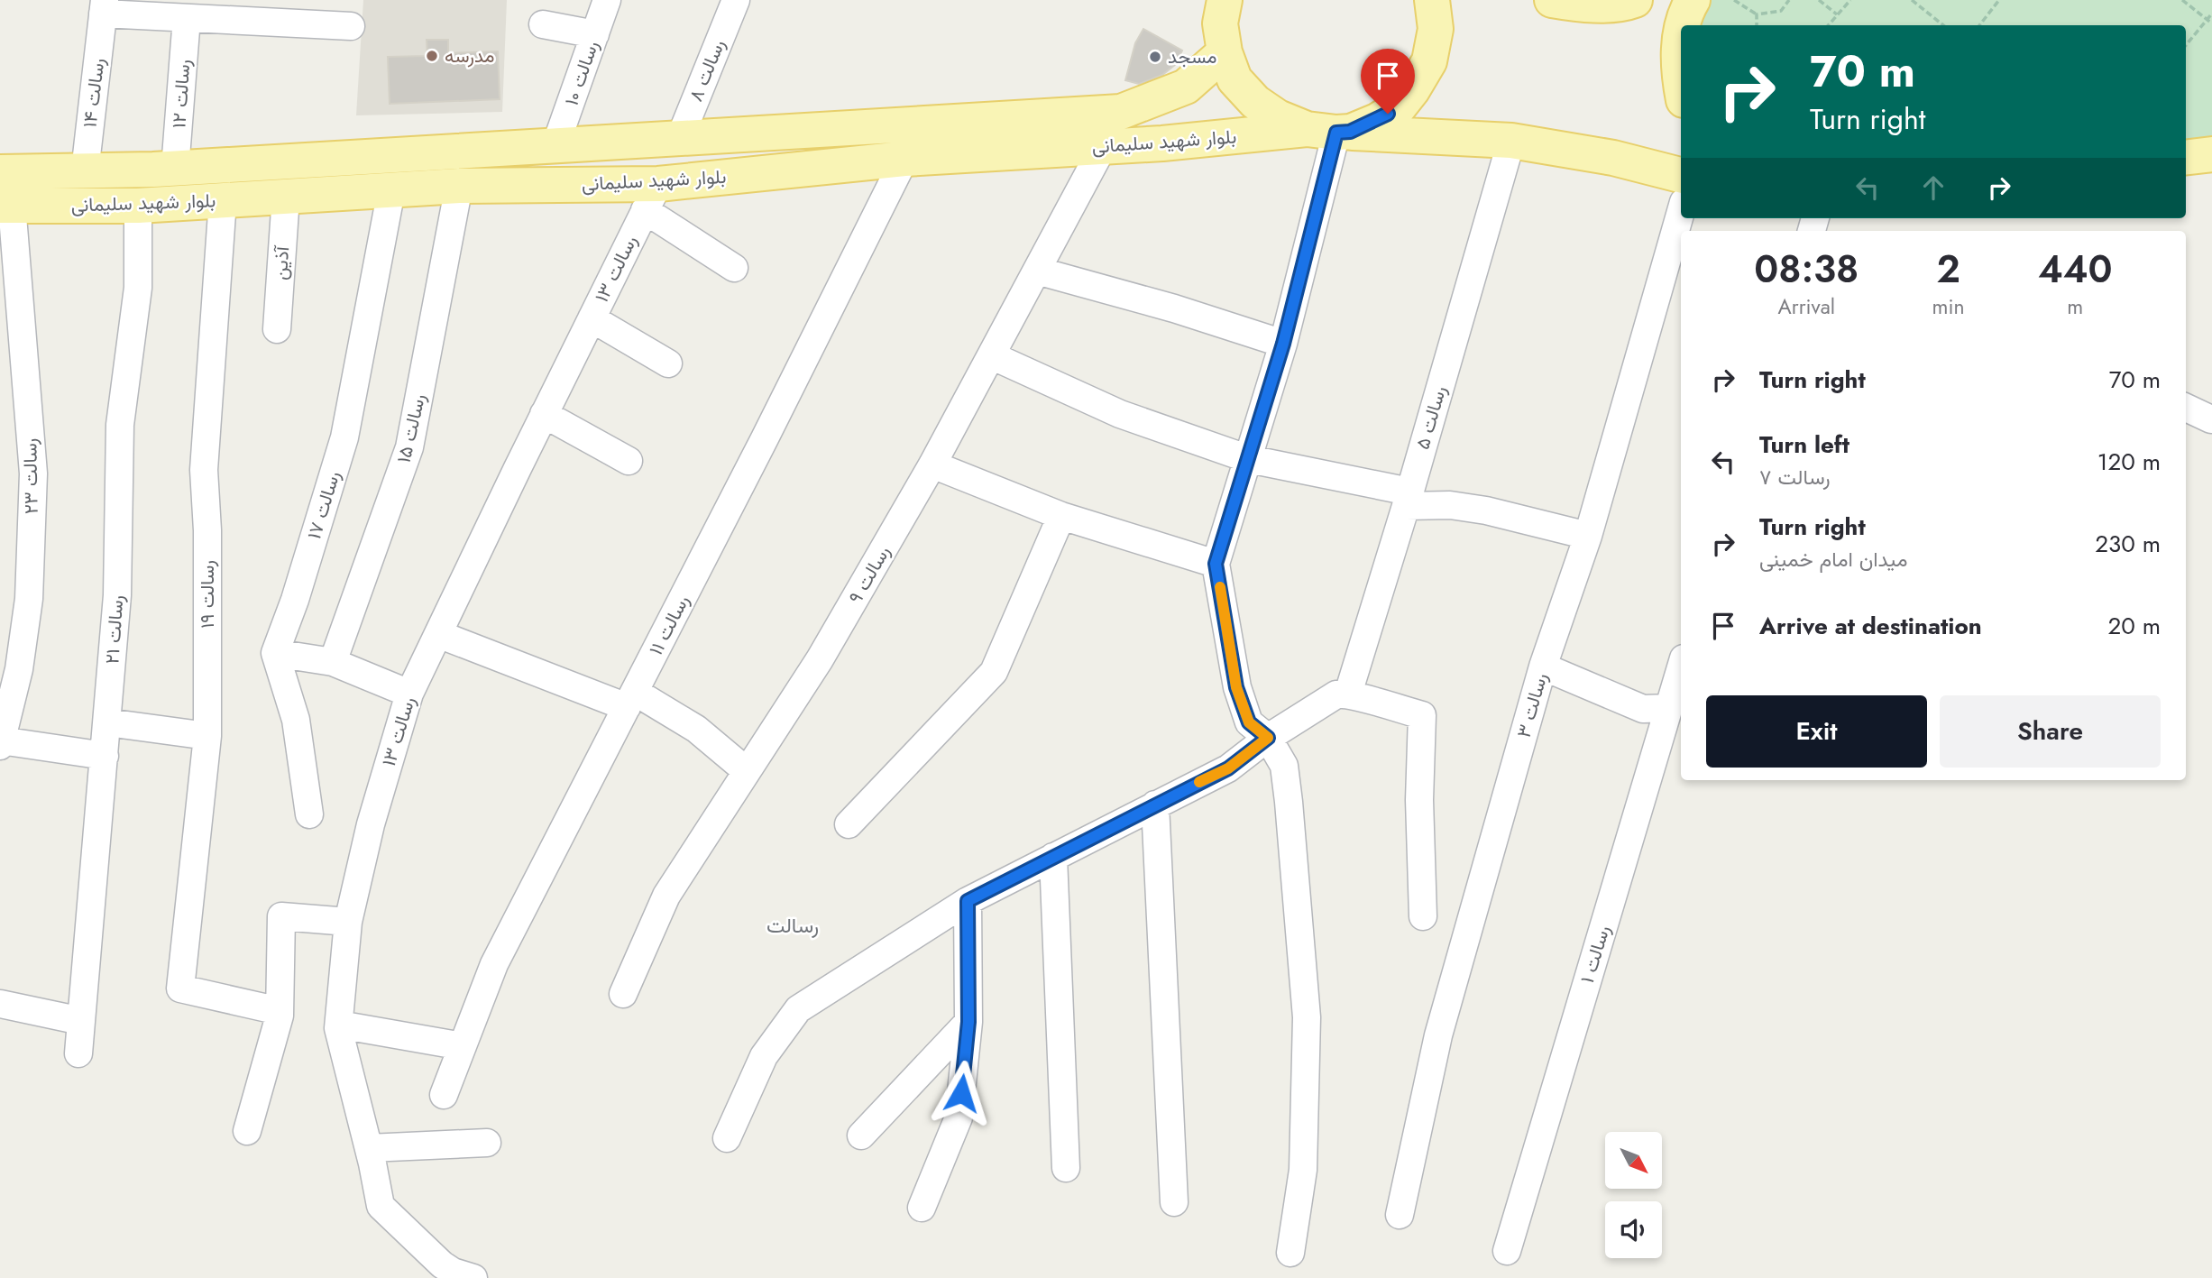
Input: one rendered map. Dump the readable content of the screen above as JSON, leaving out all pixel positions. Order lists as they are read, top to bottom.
{
  "streets": {
    "main road": ["بلوار شهید سلیمانی"],
    "street": [
      "رسالت ۸",
      "رسالت ۱۰",
      "رسالت ۱۴",
      "رسالت ۱۲",
      "آذین",
      "رسالت ۱۳",
      "رسالت ۵",
      "رسالت ۱۵",
      "رسالت ۲۳",
      "رسالت ۱۷",
      "رسالت ۹",
      "رسالت ۱۹",
      "رسالت ۱۱",
      "رسالت ۲۱",
      "رسالت ۳",
      "رسالت ۱"
    ]
  },
  "crossings": [
    ["رسالت ۸", "بلوار شهید سلیمانی"],
    ["رسالت ۱۰", "بلوار شهید سلیمانی"],
    ["رسالت ۱۴", "بلوار شهید سلیمانی"],
    ["رسالت ۱۲", "بلوار شهید سلیمانی"],
    ["بلوار شهید سلیمانی", "آذین"],
    ["بلوار شهید سلیمانی", "رسالت ۱۳"],
    ["بلوار شهید سلیمانی", "رسالت ۵"],
    ["بلوار شهید سلیمانی", "رسالت ۱۵"],
    ["بلوار شهید سلیمانی", "رسالت ۲۳"],
    ["بلوار شهید سلیمانی", "رسالت ۱۷"],
    ["بلوار شهید سلیمانی", "رسالت ۹"],
    ["بلوار شهید سلیمانی", "رسالت ۱۹"],
    ["بلوار شهید سلیمانی", "رسالت ۱۱"],
    ["بلوار شهید سلیمانی", "رسالت ۲۱"]
  ],
  "districts": ["رسالت"],
  "places": ["مدرسه", "مسجد"],
  "north": "bottom right",
  "page": {
    "turn": ["70 m", "Turn right"],
    "eta": [
      "08:38",
      "Arrival",
      "2",
      "min",
      "440",
      "m"
    ],
    "list": [
      {
        "name": "Turn right",
        "value": "70 m"
      },
      {
        "name": "Turn left",
        "note": "رسالت ۷",
        "value": "120 m"
      },
      {
        "name": "Turn right",
        "note": "میدان امام خمینی",
        "value": "230 m"
      },
      {
        "name": "Arrive at destination",
        "value": "20 m"
      }
    ],
    "buttons": ["Exit", "Share"]
  }
}
